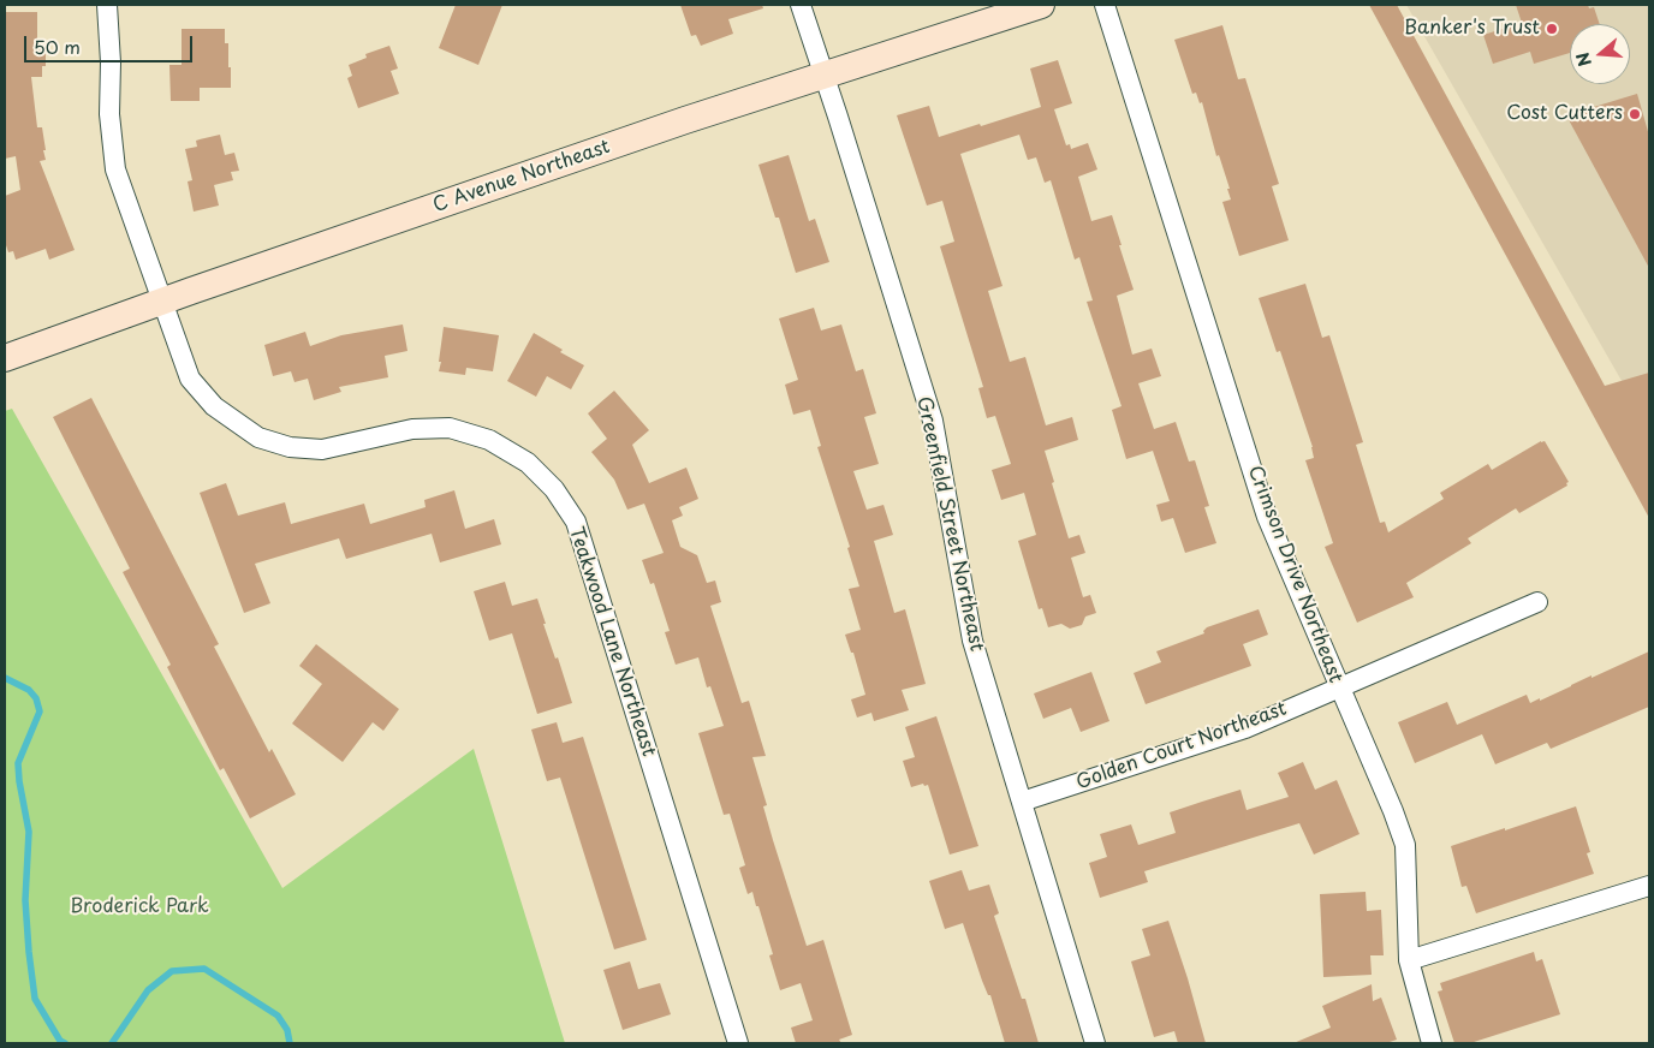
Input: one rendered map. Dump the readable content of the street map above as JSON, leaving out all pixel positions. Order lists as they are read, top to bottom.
{
  "streets": {
    "main road": ["C Avenue Northeast"],
    "street": [
      "Greenfield Street Northeast",
      "Crimson Drive Northeast",
      "Teakwood Lane Northeast",
      "Golden Court Northeast"
    ]
  },
  "crossings": [
    ["C Avenue Northeast", "Greenfield Street Northeast"],
    ["C Avenue Northeast", "Teakwood Lane Northeast"],
    ["Greenfield Street Northeast", "Golden Court Northeast"],
    ["Crimson Drive Northeast", "Golden Court Northeast"]
  ],
  "parks": ["Broderick Park"],
  "places": ["Banker's Trust", "Cost Cutters"],
  "scale_bar": "50 m",
  "north": "left"
}
